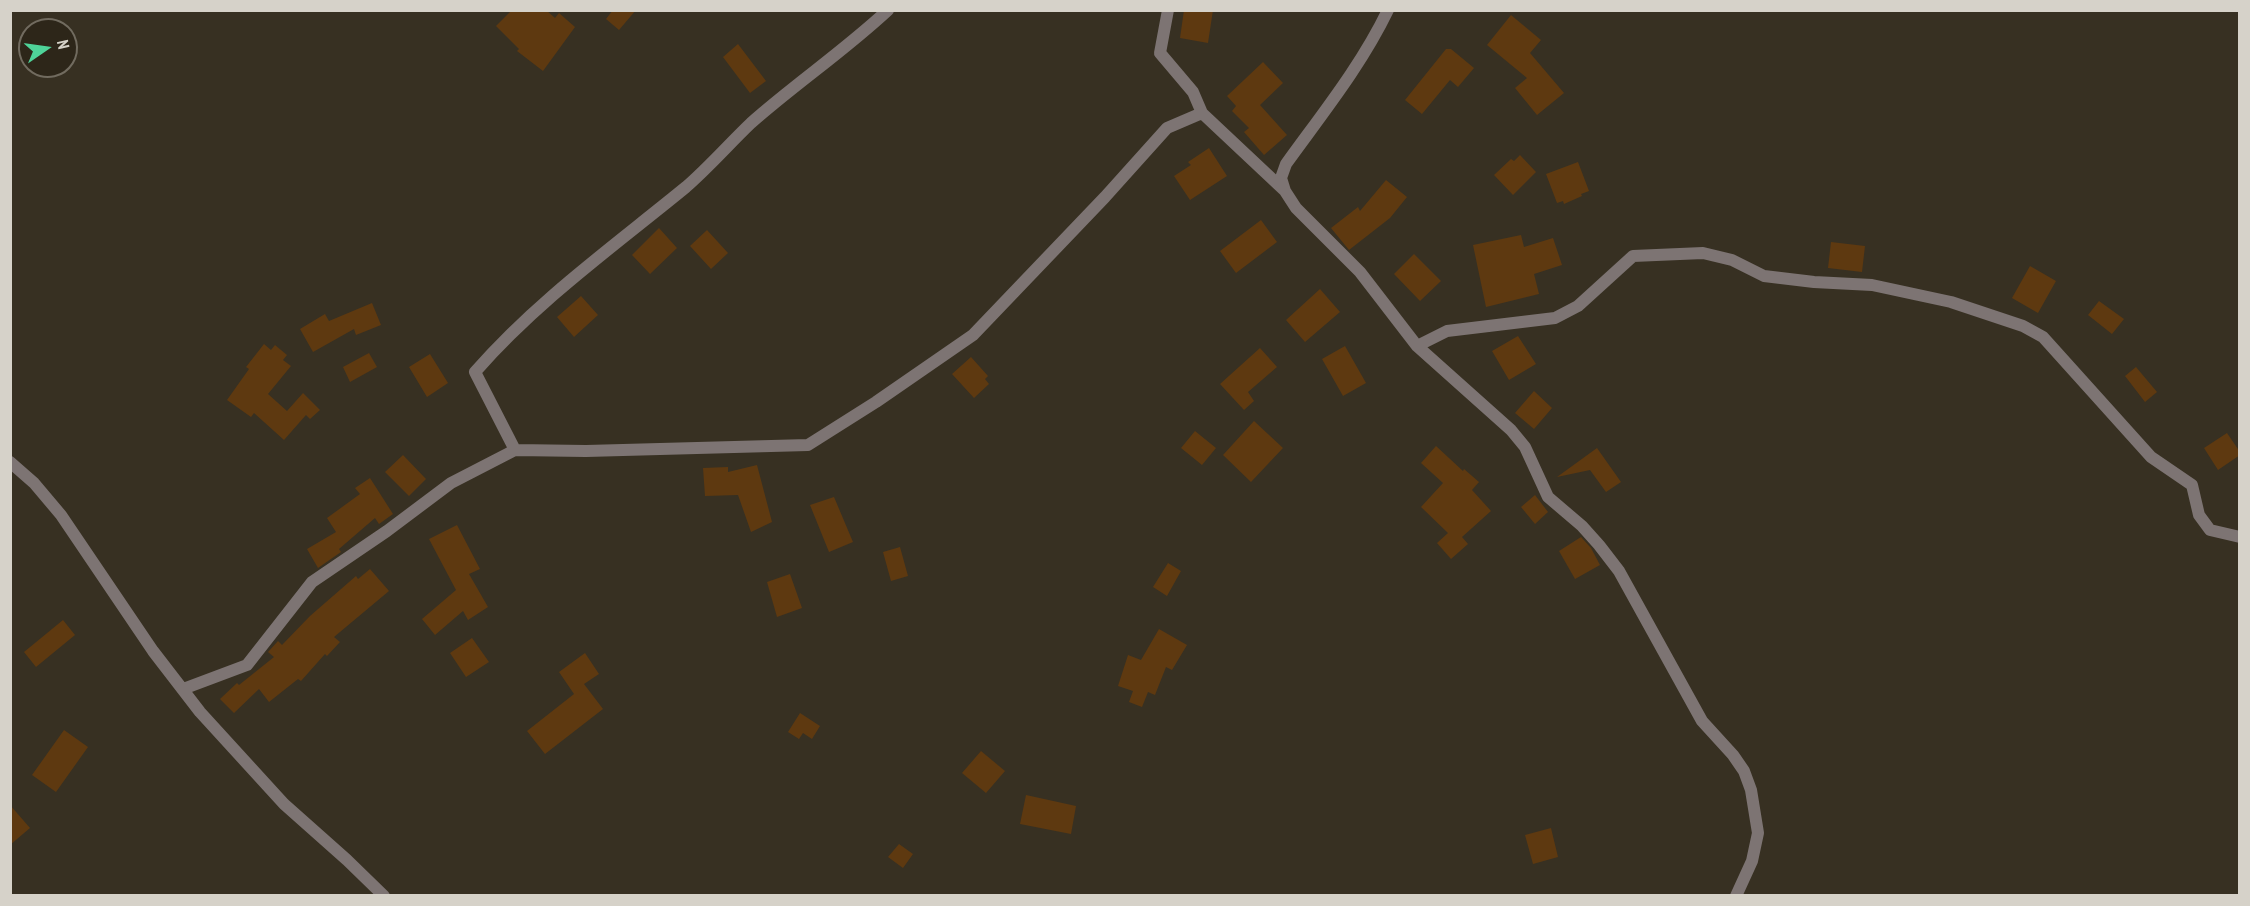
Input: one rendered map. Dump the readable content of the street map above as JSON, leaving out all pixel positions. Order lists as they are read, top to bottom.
{
  "north": "right"
}
